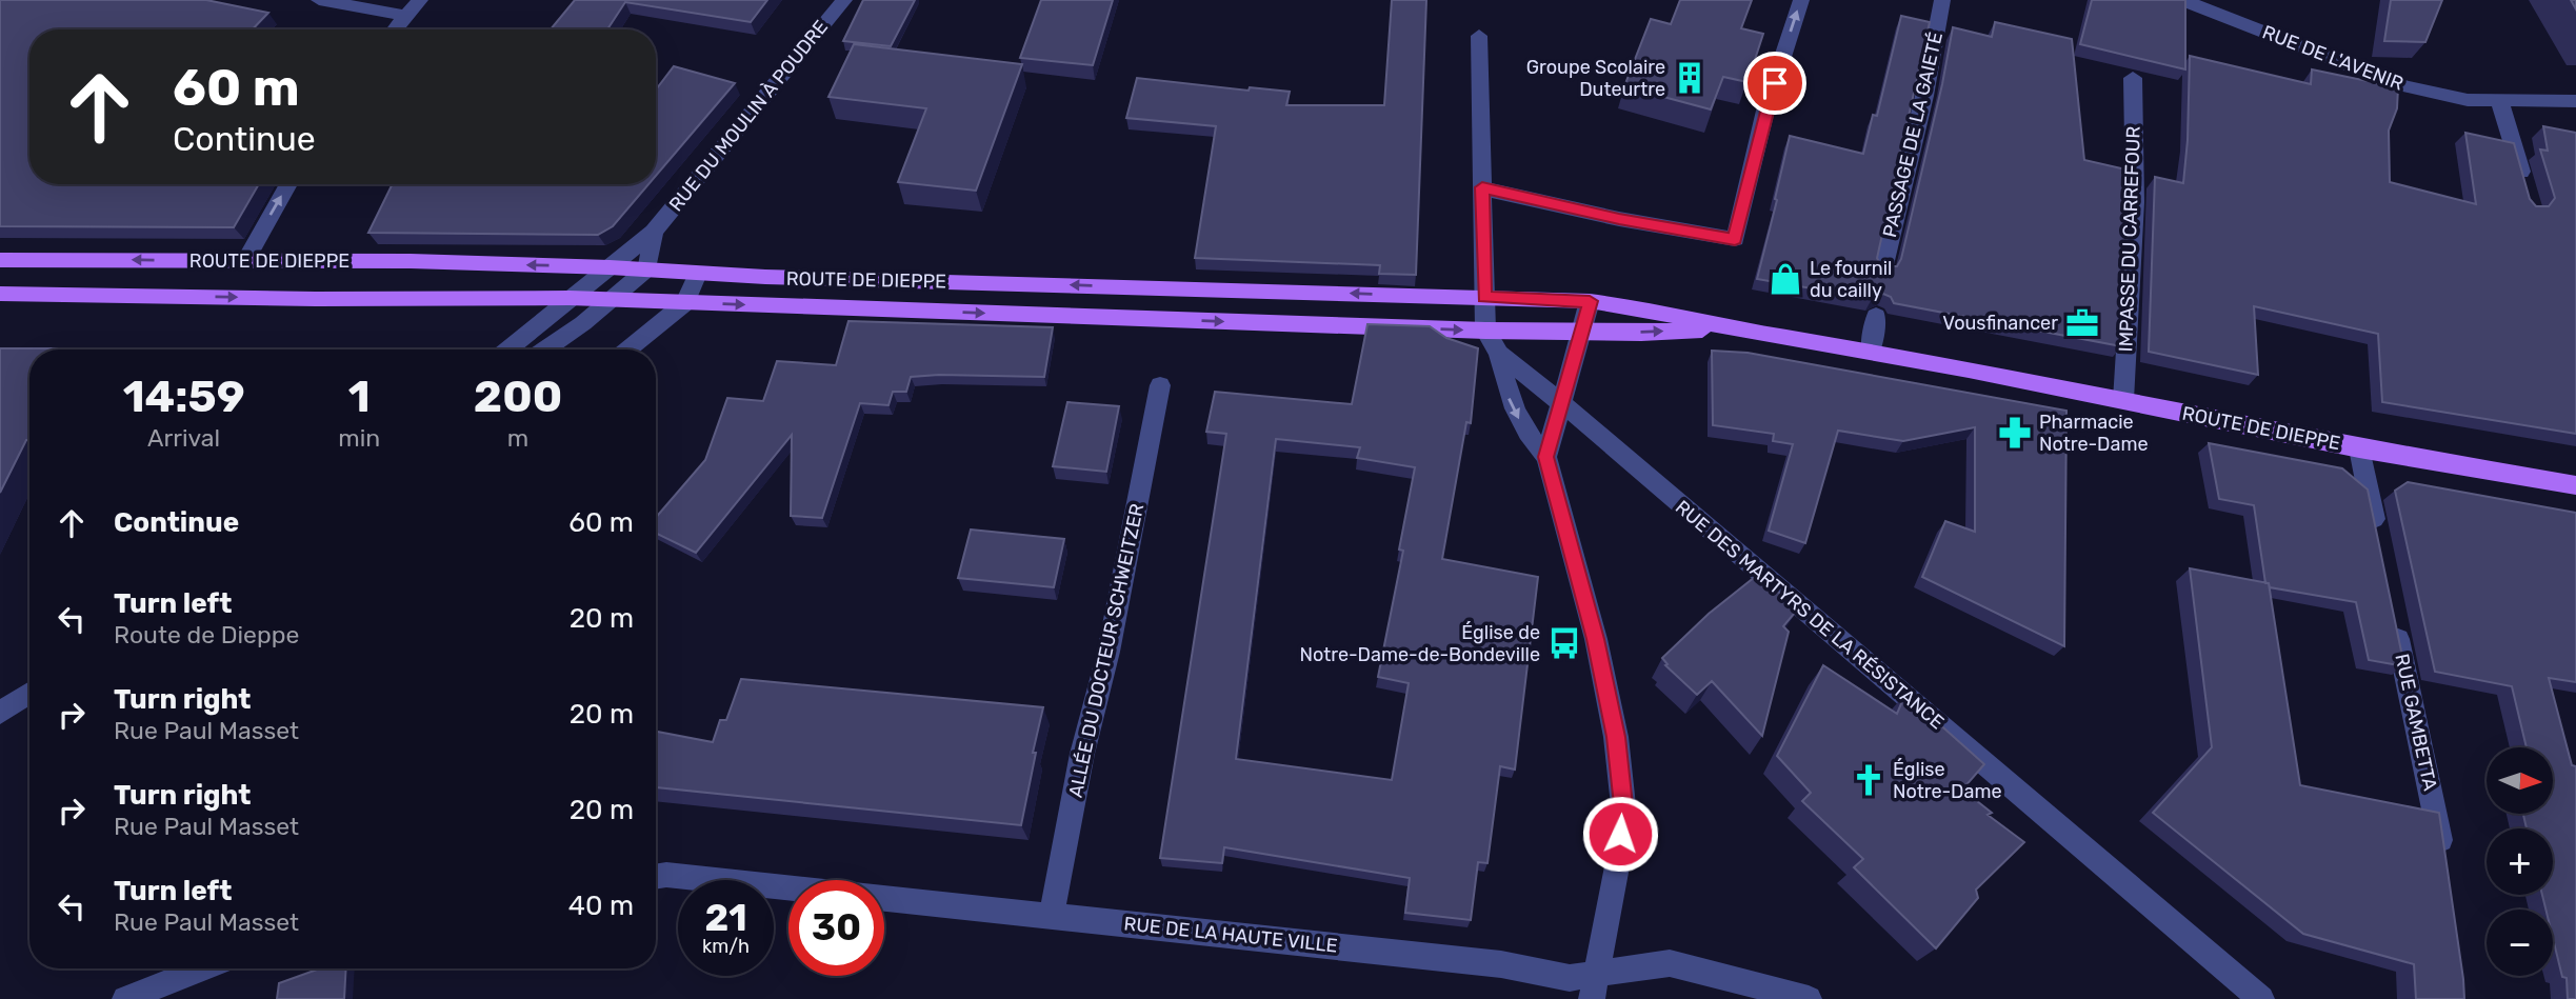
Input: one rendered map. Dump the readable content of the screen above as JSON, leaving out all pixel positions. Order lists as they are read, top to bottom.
{
  "streets": {
    "main road": ["ROUTE DE DIEPPE"],
    "street": [
      "RUE DE L'AVENIR",
      "RUE DU MOULIN À POUDRE",
      "PASSAGE DE LA GAIETÉ",
      "IMPASSE DU CARREFOUR",
      "RUE DES MARTYRS DE LA RÉSISTANCE",
      "ALLÉE DU DOCTEUR SCHWEITZER",
      "RUE GAMBETTA",
      "RUE DE LA HAUTE VILLE"
    ]
  },
  "crossings": [
    ["RUE DU MOULIN À POUDRE", "ROUTE DE DIEPPE"],
    ["IMPASSE DU CARREFOUR", "ROUTE DE DIEPPE"],
    ["ALLÉE DU DOCTEUR SCHWEITZER", "RUE DE LA HAUTE VILLE"]
  ],
  "places": {
    "building": ["Groupe Scolaire Duteurtre"],
    "shop": ["Le fournil du cailly"],
    "office": ["Vousfinancer"],
    "pharmacy": ["Pharmacie Notre-Dame"],
    "bus stop": ["Église de Notre-Dame-de-Bondeville"],
    "church": ["Église Notre-Dame"]
  },
  "north": "right",
  "page": {
    "turn": ["60 m", "Continue"],
    "eta": [
      "14:59",
      "Arrival",
      "1",
      "min",
      "200",
      "m"
    ],
    "list": [
      {
        "name": "Continue",
        "value": "60 m"
      },
      {
        "name": "Turn left",
        "note": "Route de Dieppe",
        "value": "20 m"
      },
      {
        "name": "Turn right",
        "note": "Rue Paul Masset",
        "value": "20 m"
      },
      {
        "name": "Turn right",
        "note": "Rue Paul Masset",
        "value": "20 m"
      },
      {
        "name": "Turn left",
        "note": "Rue Paul Masset",
        "value": "40 m"
      }
    ],
    "map_buttons": ["+", "−"],
    "speed": "21 km/h",
    "limit": "30"
  }
}
